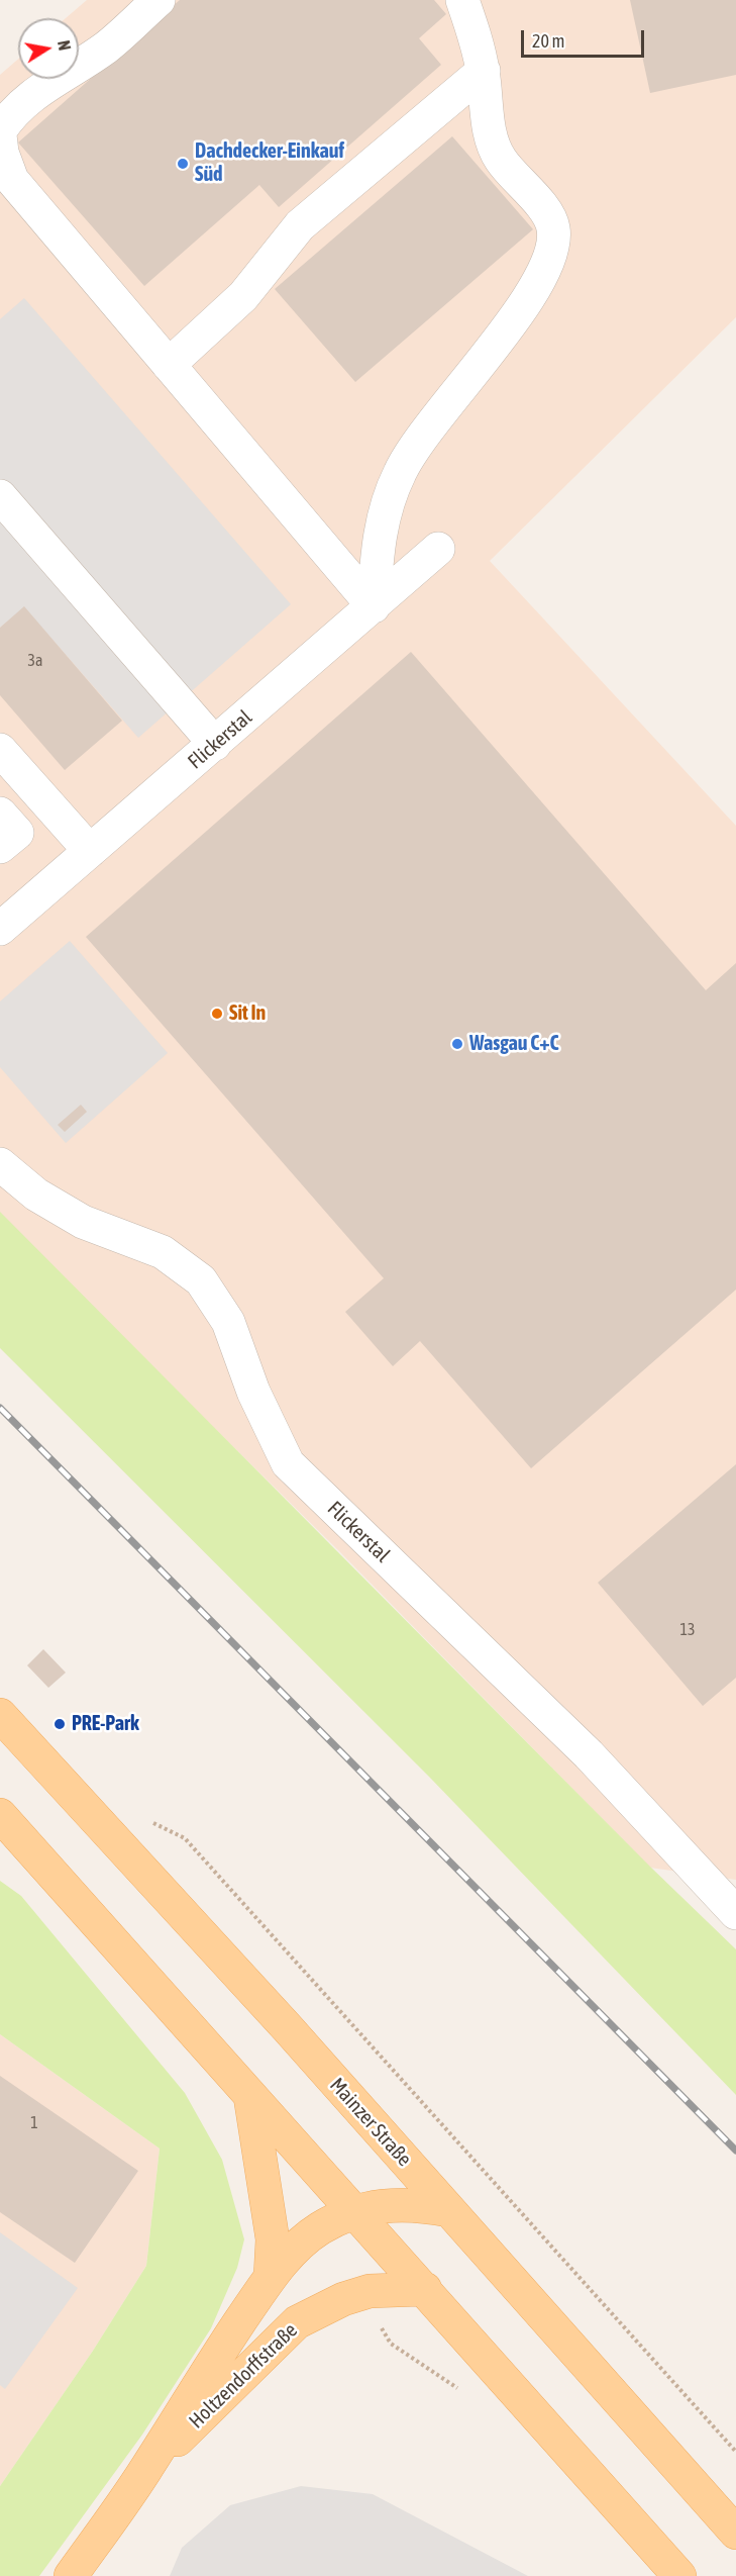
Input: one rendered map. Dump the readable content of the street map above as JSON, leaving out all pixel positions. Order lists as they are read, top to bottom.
{
  "streets": {
    "main road": ["Mainzer Straße", "Holtzendorffstraße"],
    "street": ["Flickerstal"]
  },
  "crossings": [
    ["Mainzer Straße", "Holtzendorffstraße"]
  ],
  "places": [
    "Dachdecker-Einkauf Süd",
    "Sit In",
    "Wasgau C+C",
    "PRE-Park"
  ],
  "house_numbers": ["3a", "13", "1"],
  "scale_bar": "20 m",
  "north": "right"
}
